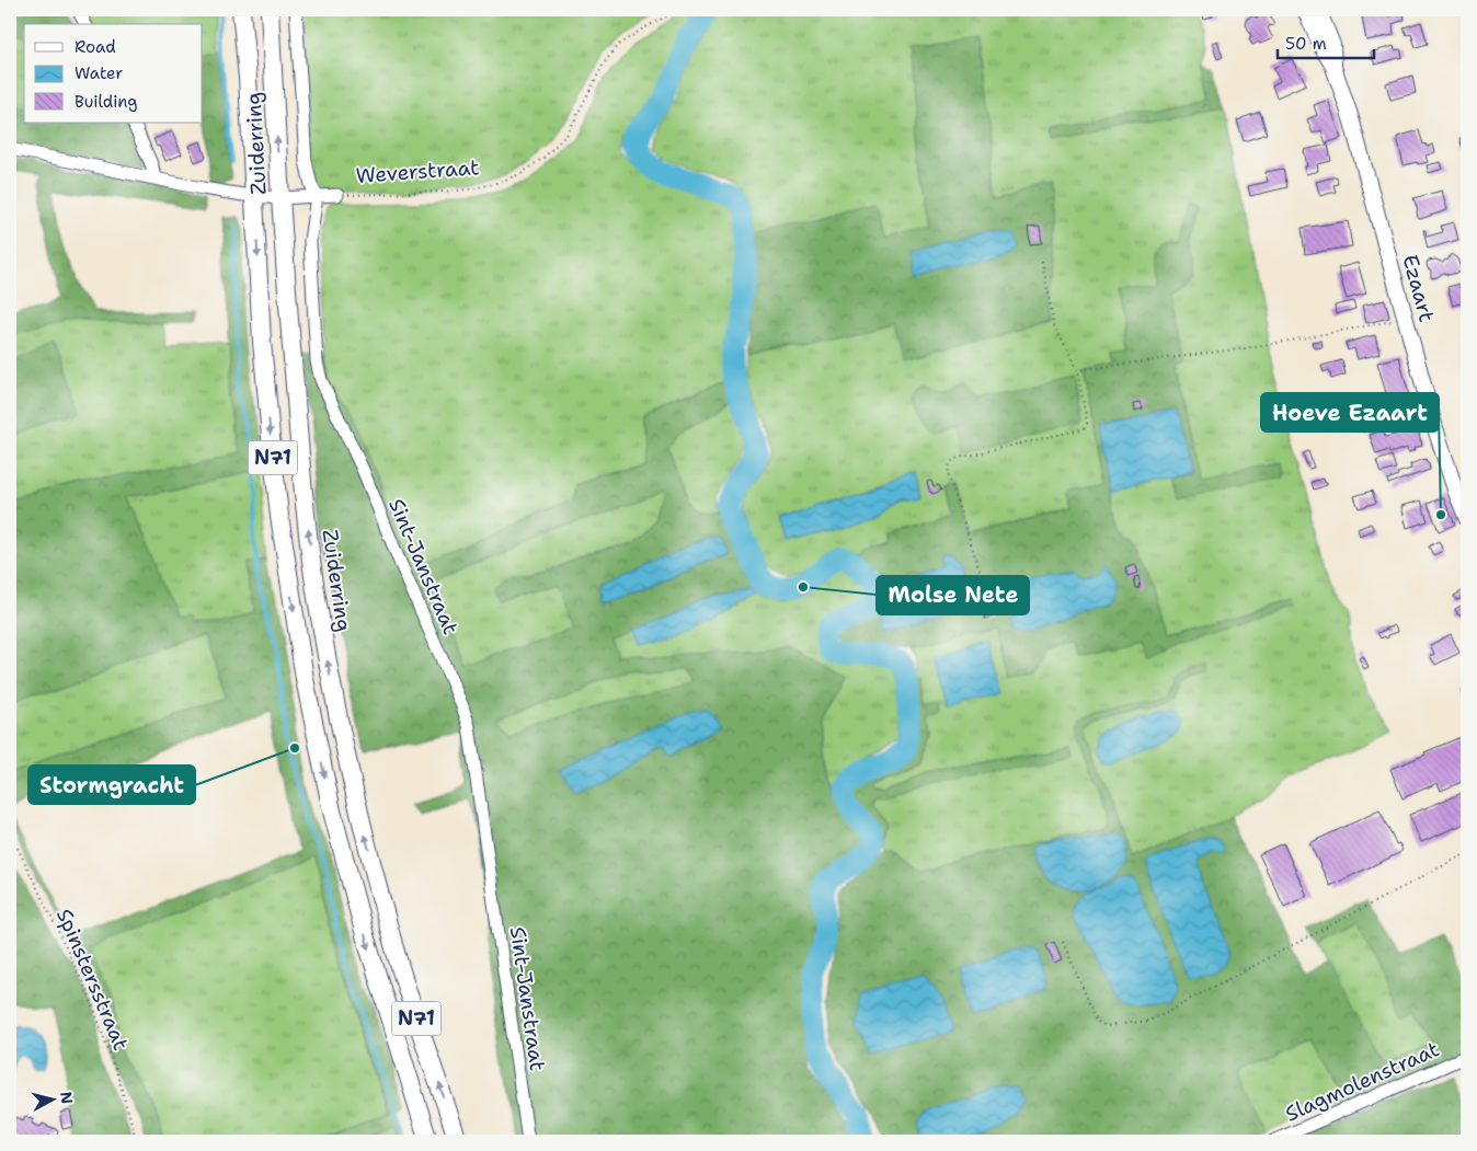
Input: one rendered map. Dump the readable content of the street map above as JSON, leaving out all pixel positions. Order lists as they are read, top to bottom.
{
  "streets": {
    "highway": ["Zuiderring", "N71"],
    "main road": ["Ezaart"],
    "street": ["Weverstraat", "Sint-Janstraat", "Slagmolenstraat"],
    "path": ["Spinstersstraat"]
  },
  "crossings": [
    ["Zuiderring", "Weverstraat"],
    ["Weverstraat", "Sint-Janstraat"]
  ],
  "places": ["Hoeve Ezaart", "Molse Nete", "Stormgracht"],
  "legend": ["Road", "Water", "Building"],
  "scale_bar": "50 m",
  "north": "right"
}
